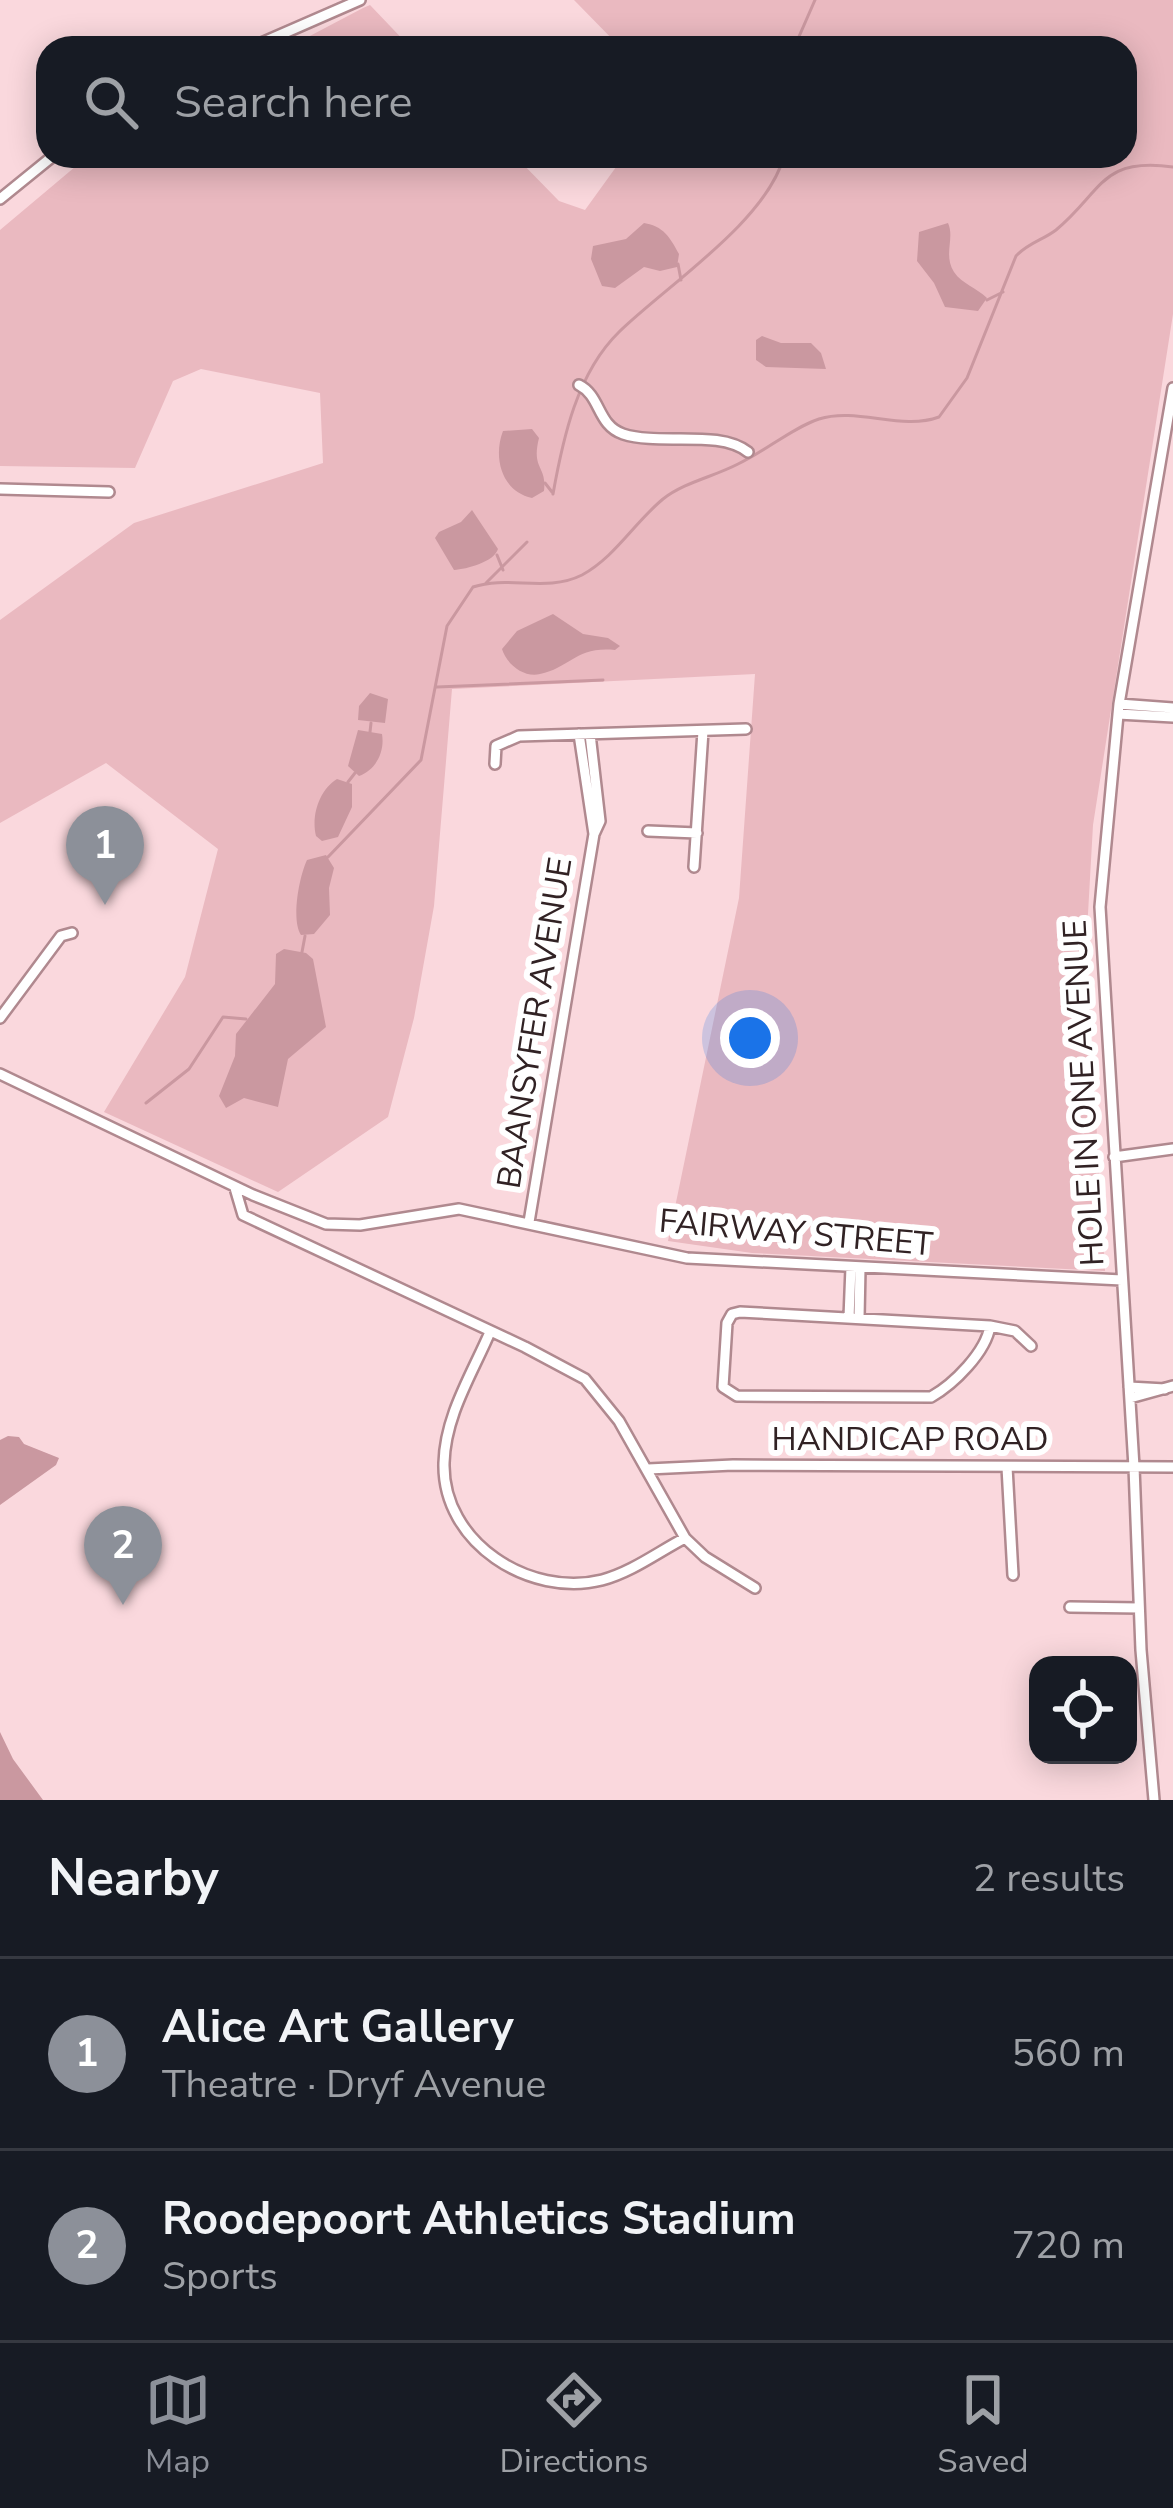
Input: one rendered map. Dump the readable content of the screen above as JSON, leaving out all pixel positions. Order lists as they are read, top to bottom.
{
  "streets": {
    "street": [
      "BAANSYFER AVENUE",
      "HOLE IN ONE AVENUE",
      "FAIRWAY STREET",
      "HANDICAP ROAD"
    ]
  },
  "crossings": [
    ["BAANSYFER AVENUE", "FAIRWAY STREET"],
    ["HOLE IN ONE AVENUE", "FAIRWAY STREET"],
    ["HOLE IN ONE AVENUE", "HANDICAP ROAD"]
  ],
  "page": {
    "search": "Search here",
    "pins": ["1", "2"],
    "heading": ["Nearby", "2 results"],
    "list": [
      {
        "mark": "1",
        "name": "Alice Art Gallery",
        "note": "Theatre · Dryf Avenue",
        "value": "560 m"
      },
      {
        "mark": "2",
        "name": "Roodepoort Athletics Stadium",
        "note": "Sports",
        "value": "720 m"
      }
    ],
    "nav": ["Map", "Directions", "Saved"]
  }
}
